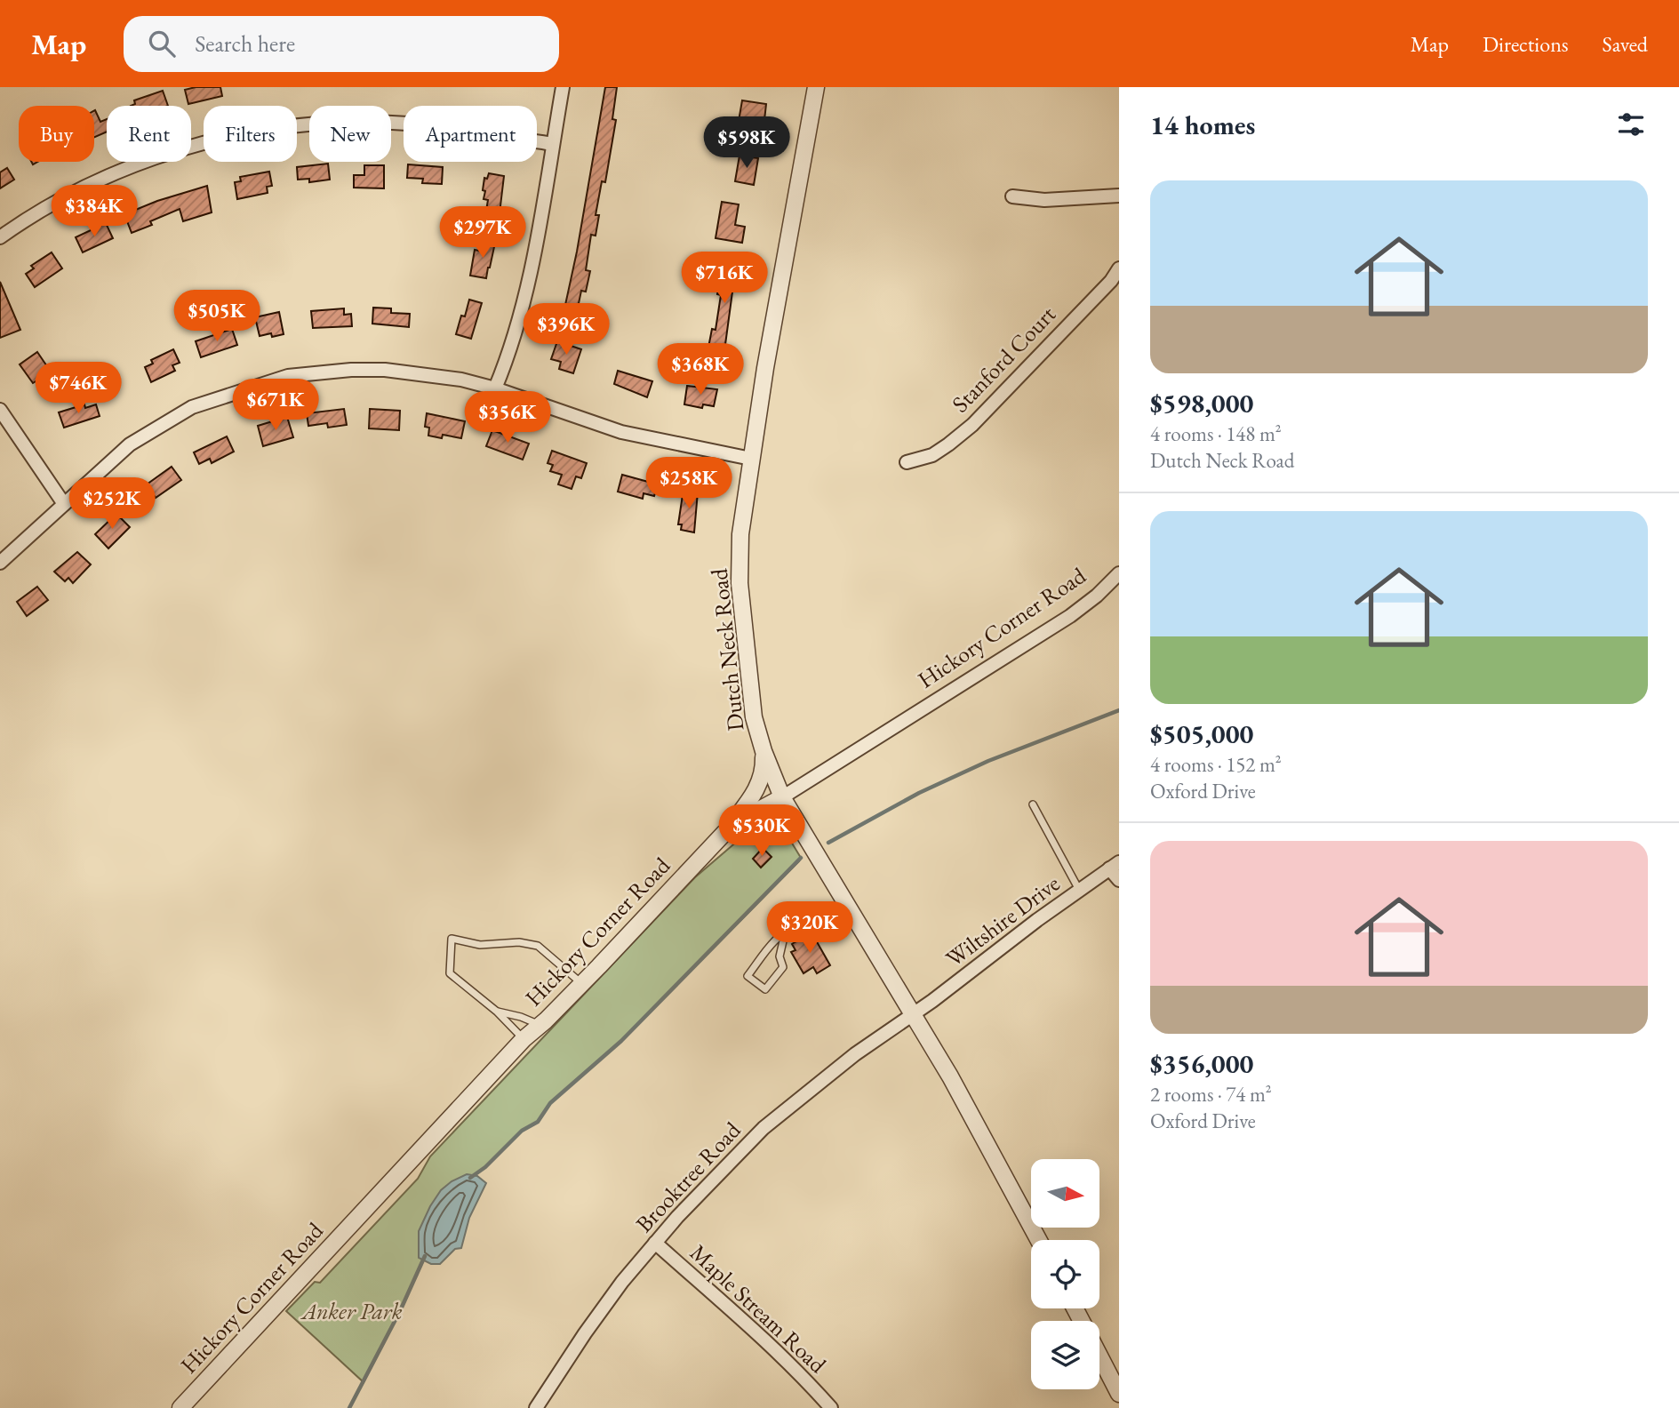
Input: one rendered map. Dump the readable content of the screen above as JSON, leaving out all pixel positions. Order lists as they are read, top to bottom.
{
  "streets": {
    "street": [
      "Stanford Court",
      "Hickory Corner Road",
      "Dutch Neck Road",
      "Wiltshire Drive",
      "Brooktree Road",
      "Maple Stream Road"
    ]
  },
  "crossings": [
    ["Hickory Corner Road", "Dutch Neck Road"],
    ["Dutch Neck Road", "Wiltshire Drive"],
    ["Dutch Neck Road", "Brooktree Road"],
    ["Wiltshire Drive", "Brooktree Road"],
    ["Brooktree Road", "Maple Stream Road"]
  ],
  "parks": ["Anker Park"],
  "north": "right",
  "page": {
    "header": "Map",
    "search": "Search here",
    "nav": ["Map", "Directions", "Saved"],
    "heading": "14 homes",
    "chip": [
      "Buy",
      "Rent",
      "Filters",
      "New",
      "Apartment"
    ],
    "price": [
      "$598K",
      "$384K",
      "$297K",
      "$716K",
      "$505K",
      "$396K",
      "$368K",
      "$746K",
      "$671K",
      "$356K",
      "$258K",
      "$252K",
      "$530K",
      "$320K"
    ],
    "list": [
      {
        "name": "$598,000",
        "note": "4 rooms · 148 m² · Dutch Neck Road"
      },
      {
        "name": "$505,000",
        "note": "4 rooms · 152 m² · Oxford Drive"
      },
      {
        "name": "$356,000",
        "note": "2 rooms · 74 m² · Oxford Drive"
      }
    ]
  }
}
